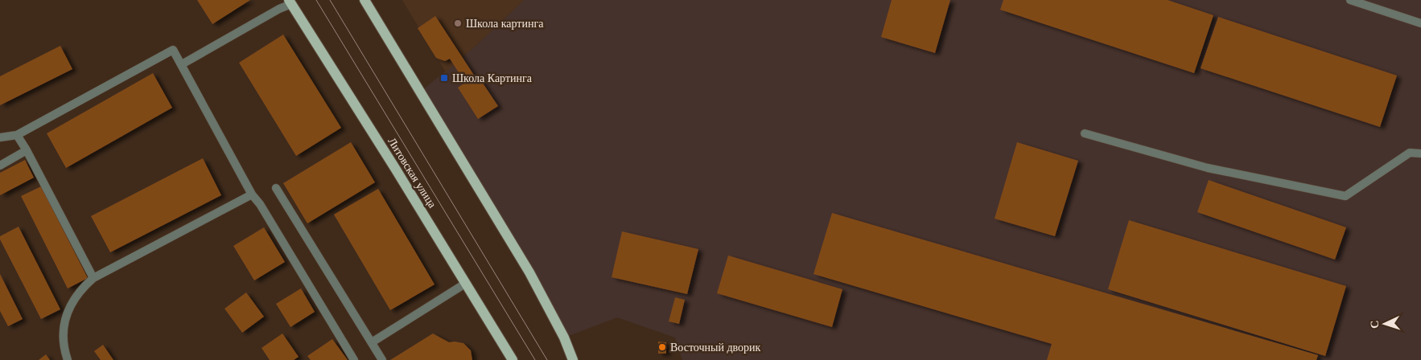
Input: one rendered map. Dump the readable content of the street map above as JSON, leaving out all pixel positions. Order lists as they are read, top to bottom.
{
  "streets": {
    "main road": ["Литовская улица"]
  },
  "places": {
    "other": ["Школа картинга", "Восточный дворик"],
    "transit": ["Школа Картинга"]
  },
  "north": "left"
}
